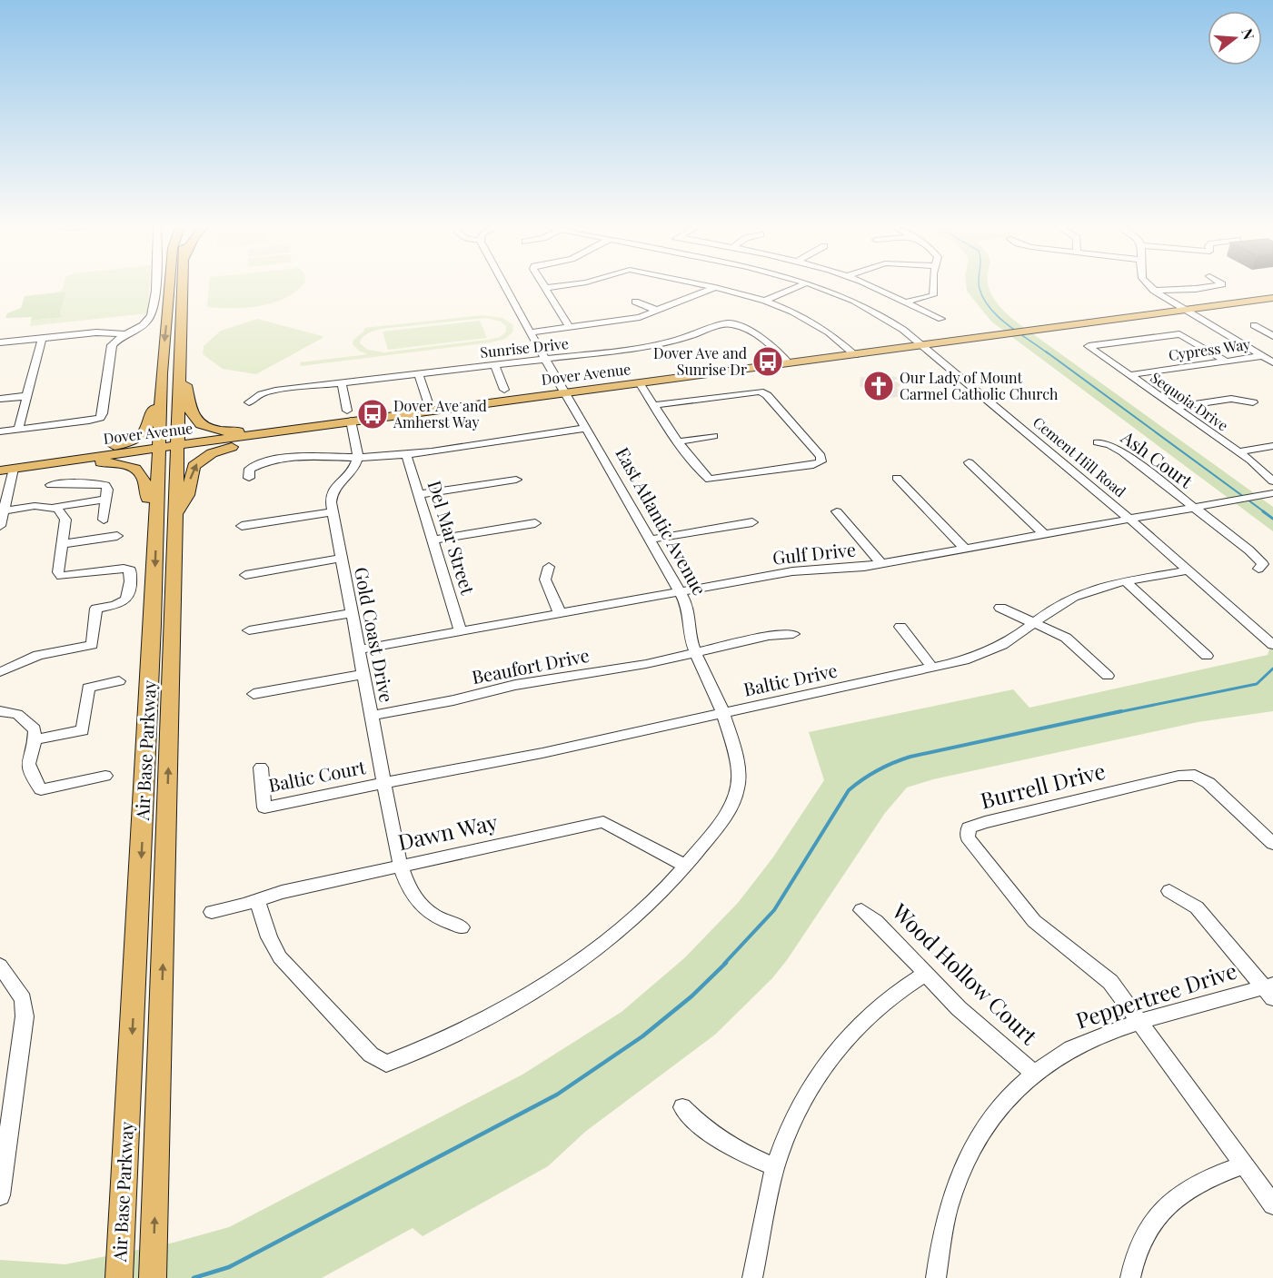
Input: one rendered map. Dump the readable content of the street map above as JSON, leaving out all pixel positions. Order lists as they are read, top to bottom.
{
  "streets": {
    "main road": ["Dover Avenue", "Air Base Parkway"],
    "street": [
      "Sunrise Drive",
      "Cypress Way",
      "Sequoia Drive",
      "Cement Hill Road",
      "Ash Court",
      "East Atlantic Avenue",
      "Del Mar Street",
      "Gulf Drive",
      "Gold Coast Drive",
      "Beaufort Drive",
      "Baltic Drive",
      "Baltic Court",
      "Burrell Drive",
      "Dawn Way",
      "Wood Hollow Court",
      "Peppertree Drive"
    ]
  },
  "crossings": [
    ["Sunrise Drive", "Dover Avenue"],
    ["Sunrise Drive", "East Atlantic Avenue"],
    ["Cypress Way", "Sequoia Drive"],
    ["Dover Avenue", "Cement Hill Road"],
    ["Dover Avenue", "East Atlantic Avenue"],
    ["Dover Avenue", "Air Base Parkway"],
    ["Cement Hill Road", "Gulf Drive"],
    ["Cement Hill Road", "Baltic Drive"],
    ["Ash Court", "Gulf Drive"],
    ["East Atlantic Avenue", "Gulf Drive"],
    ["East Atlantic Avenue", "Beaufort Drive"],
    ["East Atlantic Avenue", "Baltic Drive"],
    ["East Atlantic Avenue", "Dawn Way"],
    ["Del Mar Street", "Gulf Drive"],
    ["Gulf Drive", "Gold Coast Drive"],
    ["Gold Coast Drive", "Beaufort Drive"],
    ["Gold Coast Drive", "Baltic Drive"],
    ["Gold Coast Drive", "Baltic Court"],
    ["Gold Coast Drive", "Dawn Way"],
    ["Baltic Drive", "Baltic Court"],
    ["Burrell Drive", "Peppertree Drive"],
    ["Wood Hollow Court", "Peppertree Drive"]
  ],
  "places": {
    "bus stop": ["Dover Ave and Sunrise Dr", "Dover Ave and Amherst Way"],
    "church": ["Our Lady of Mount Carmel Catholic Church"]
  },
  "north": "right"
}
